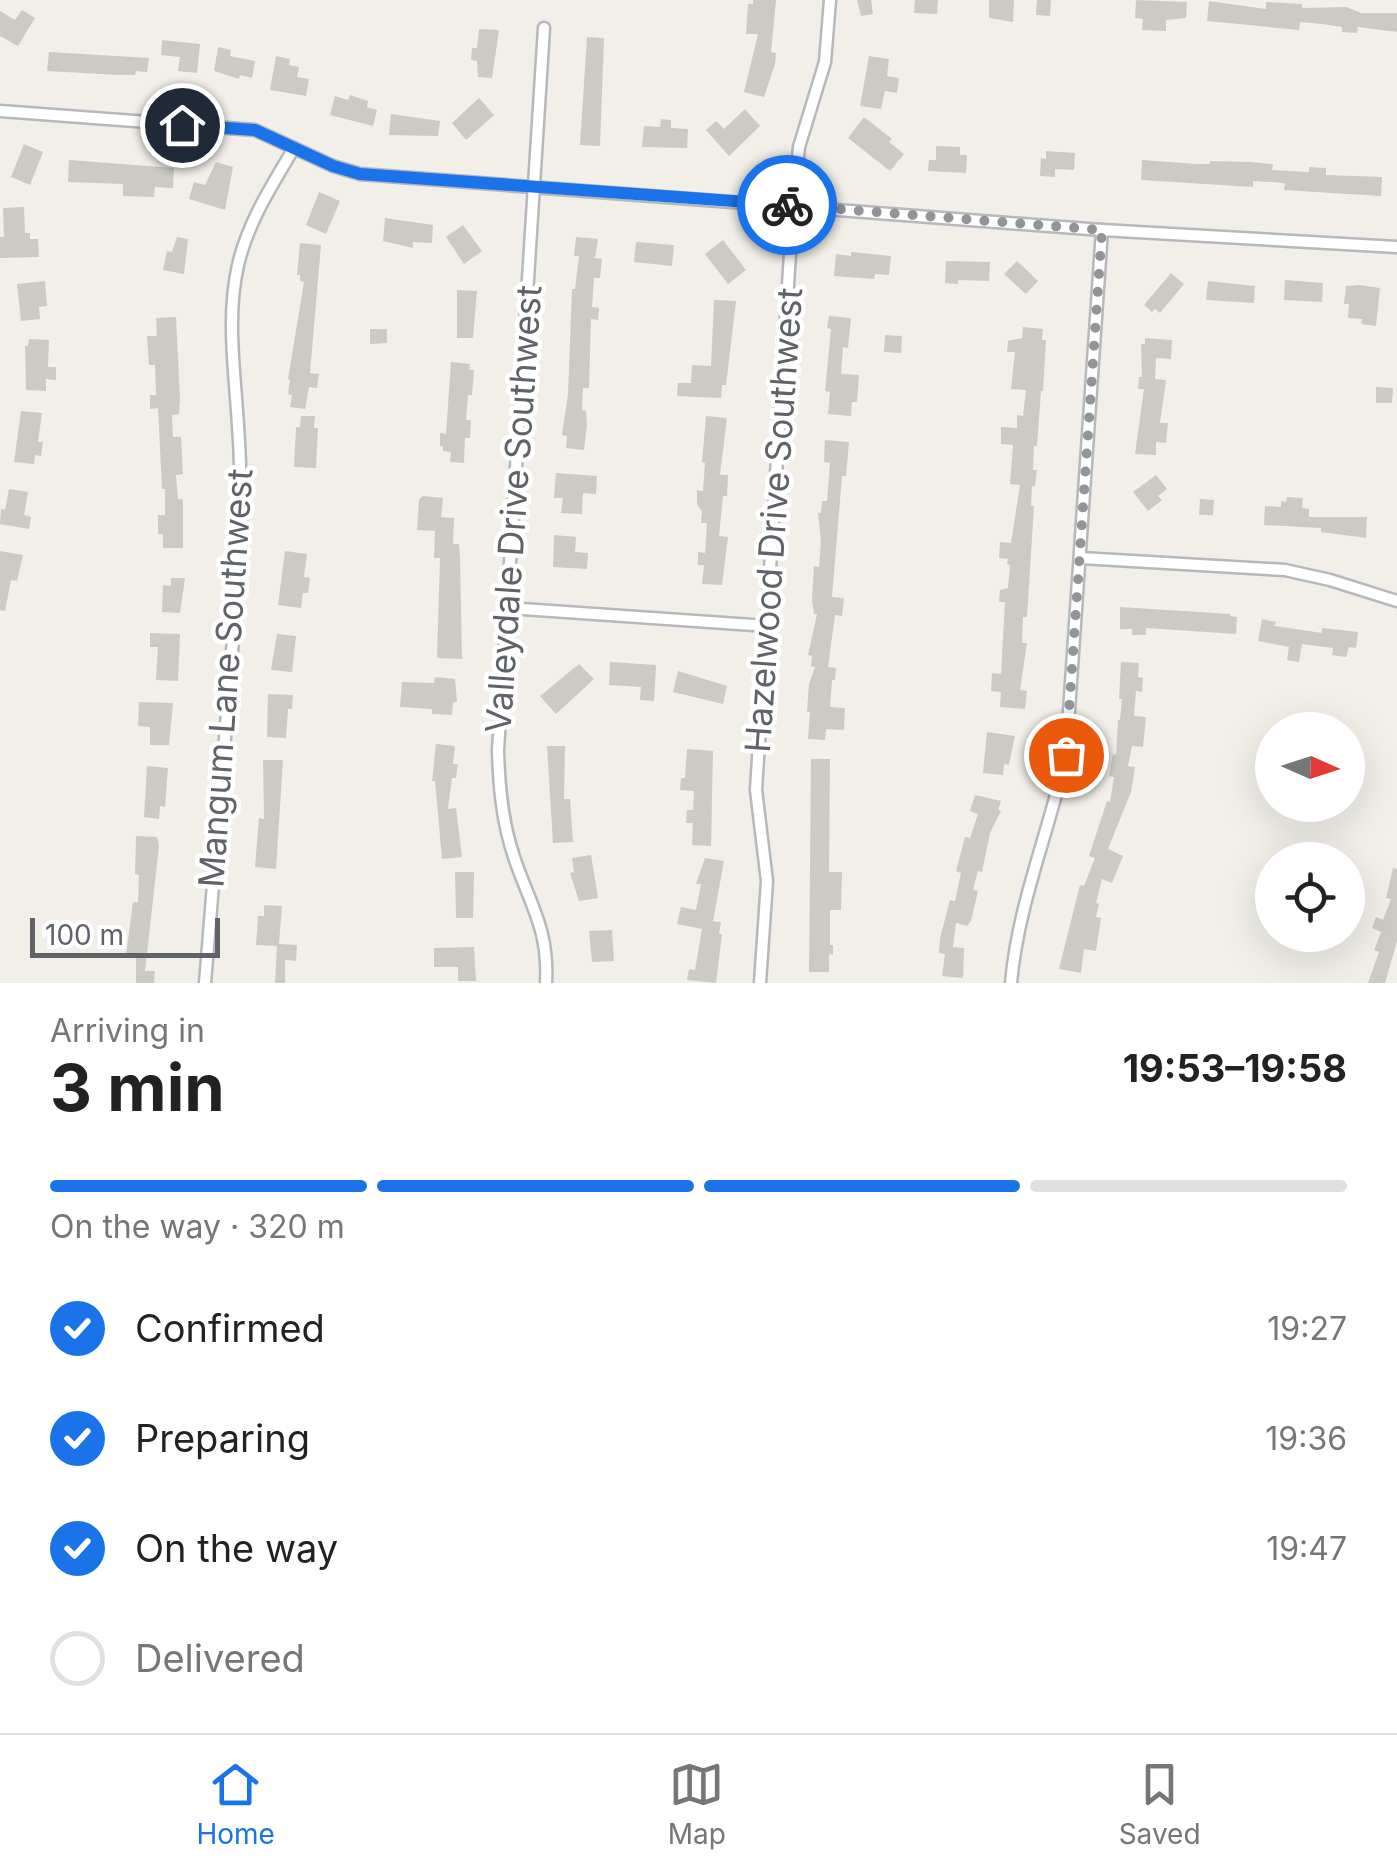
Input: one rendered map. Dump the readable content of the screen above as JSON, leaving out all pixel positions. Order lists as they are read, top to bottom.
{
  "streets": {
    "street": ["Valleydale Drive Southwest", "Hazelwood Drive Southwest", "Mangum Lane Southwest"]
  },
  "scale_bar": "100 m",
  "north": "right",
  "page": {
    "scale": "100 m",
    "heading": ["3 min", "Arriving in", "19:53–19:58"],
    "bar": "On the way · 320 m",
    "list": [
      ["Confirmed", "19:27"],
      ["Preparing", "19:36"],
      ["On the way", "19:47"],
      "Delivered"
    ],
    "tabs": ["Home", "Map", "Saved"]
  }
}
